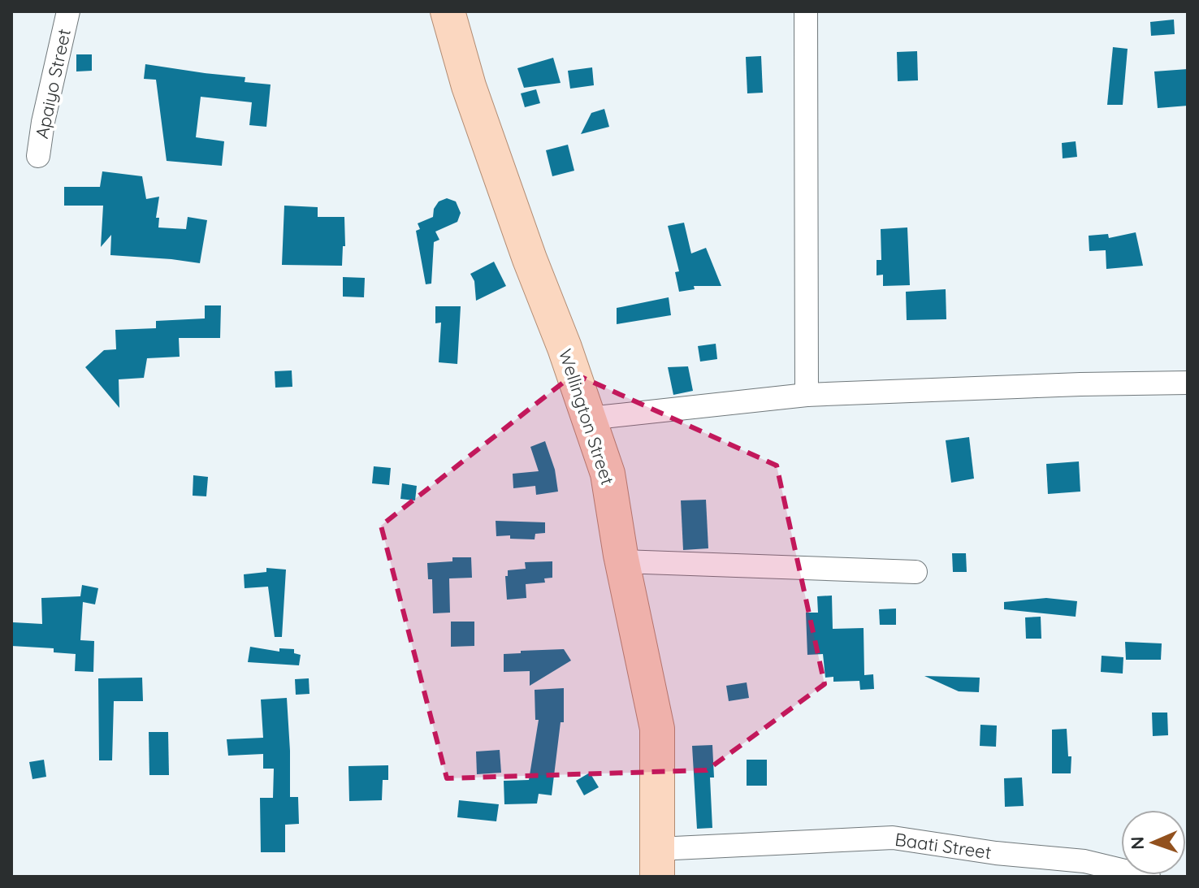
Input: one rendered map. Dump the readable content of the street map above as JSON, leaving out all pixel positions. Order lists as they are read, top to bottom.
{
  "streets": {
    "main road": ["Wellington Street"],
    "street": ["Apaiyo Street", "Baati Street"]
  },
  "crossings": [
    ["Wellington Street", "Baati Street"]
  ],
  "north": "left"
}
